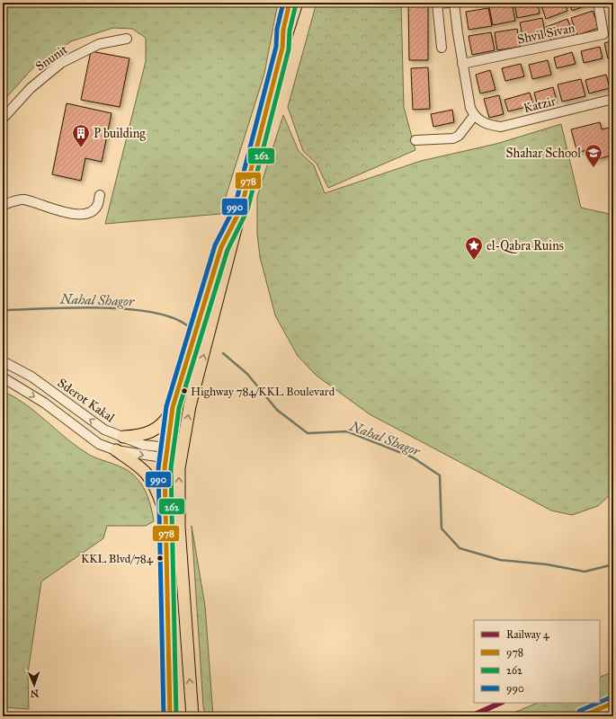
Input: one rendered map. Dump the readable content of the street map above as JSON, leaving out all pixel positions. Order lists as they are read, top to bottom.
{
  "streets": {
    "street": [
      "Shvil Sivan",
      "Snunit",
      "Katzir",
      "Sderot Kakal"
    ]
  },
  "water": ["Nahal Shagor"],
  "places": {
    "building": ["P building"],
    "school or university": ["Shahar School"],
    "place": ["el-Qabra Ruins"],
    "other": ["Highway 784/KKL Boulevard", "KKL Blvd/784"]
  },
  "lines": [
    "transit line 978",
    "transit line 990",
    "transit line 262",
    "rail line 4"
  ],
  "legend": [
    "Railway 4",
    "978",
    "262",
    "990"
  ],
  "north": "bottom"
}
